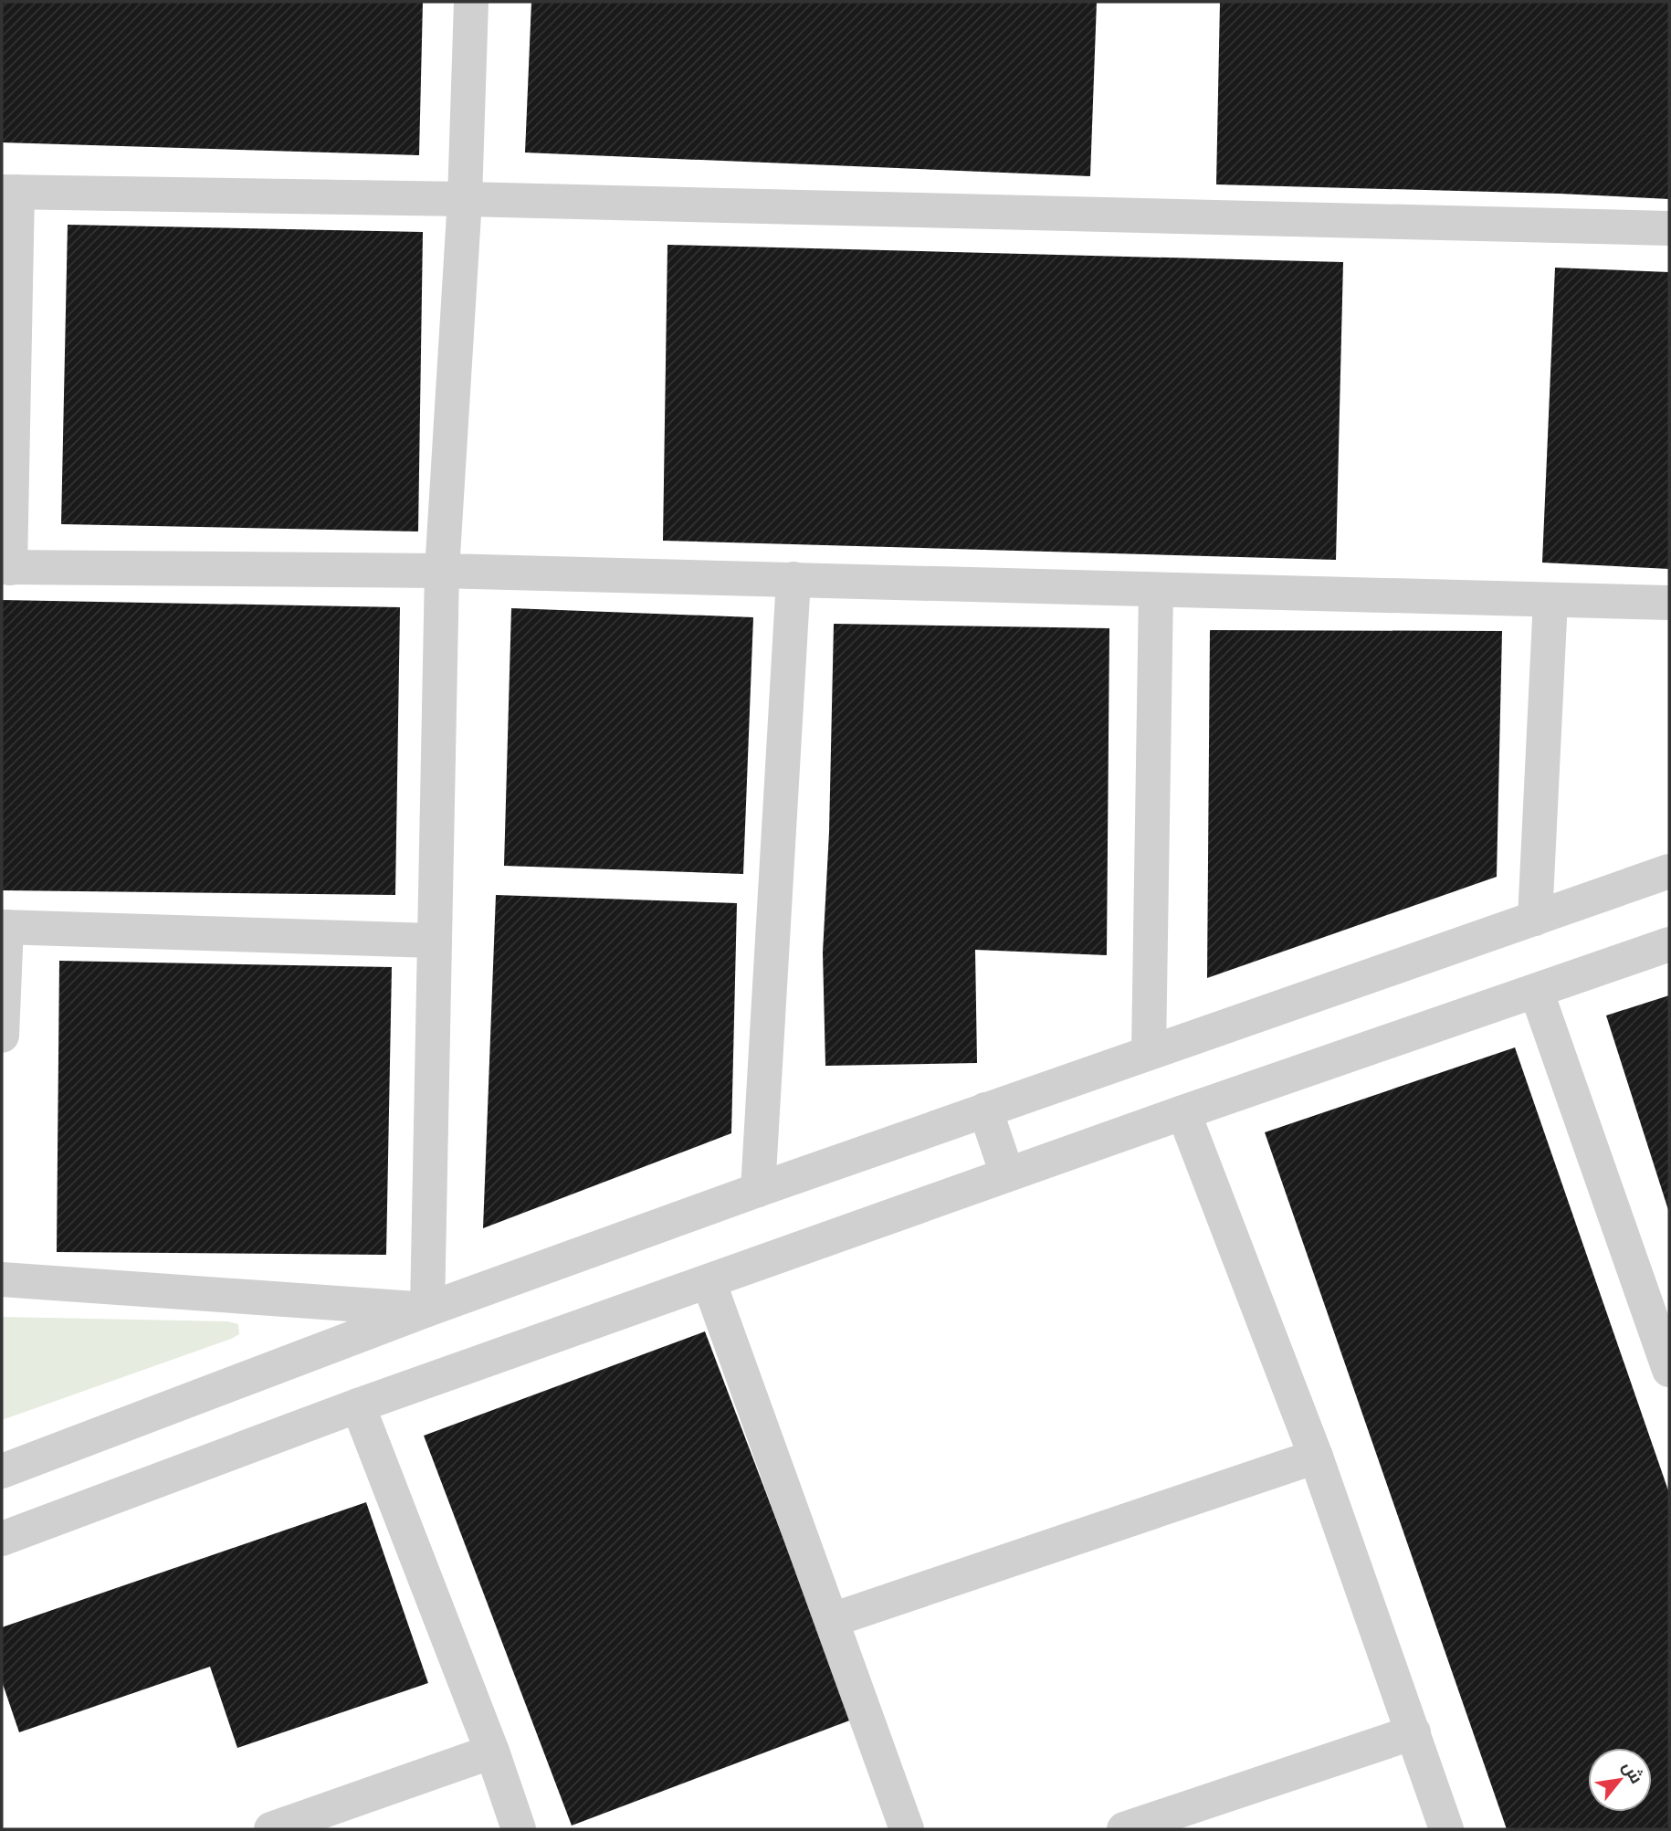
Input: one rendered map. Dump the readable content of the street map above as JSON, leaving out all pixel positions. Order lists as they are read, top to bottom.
{
  "north": "top right"
}
